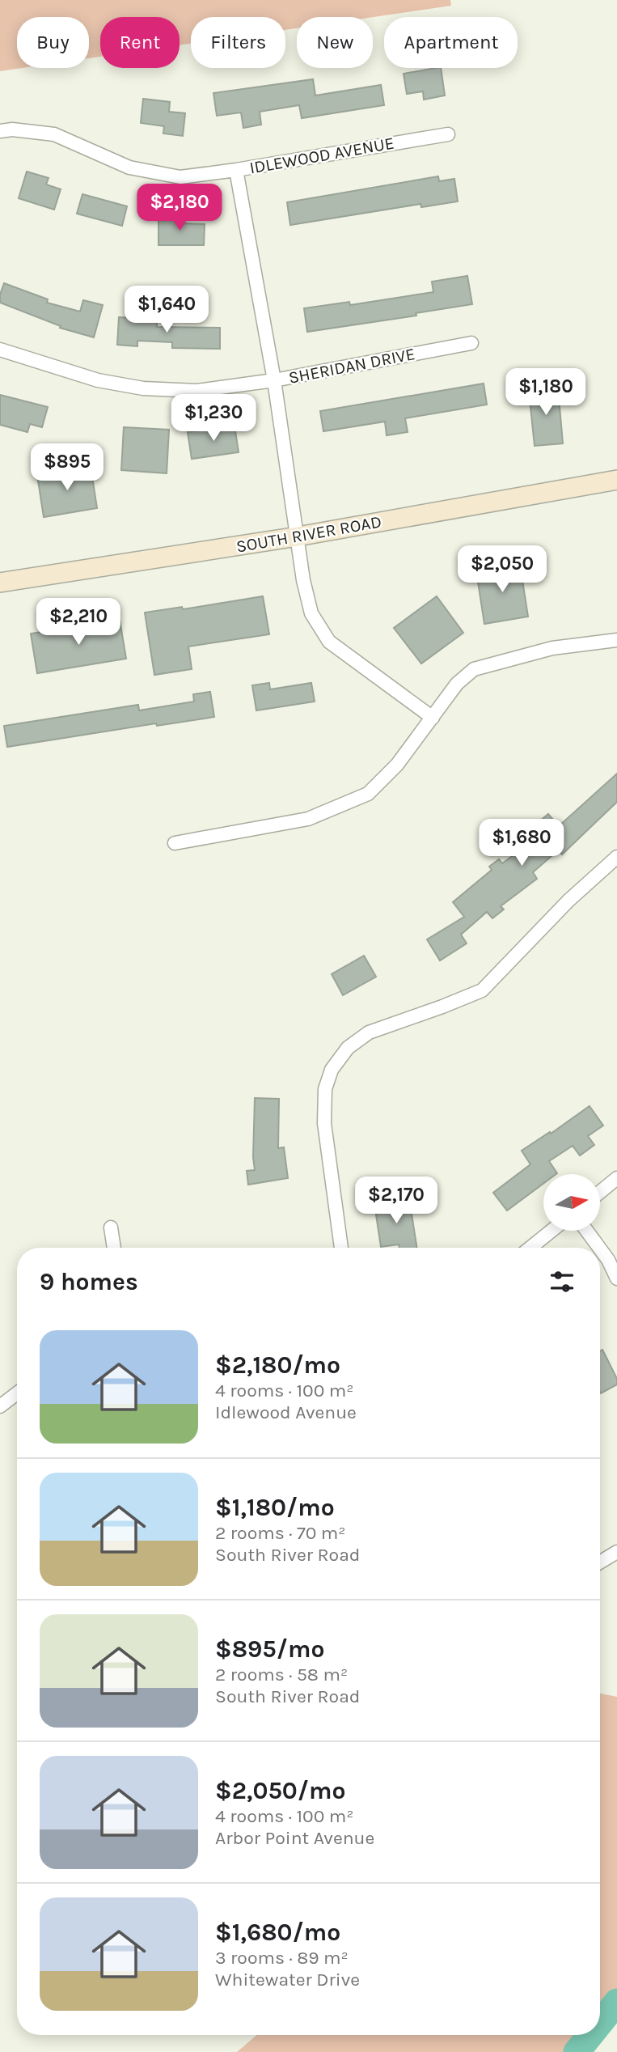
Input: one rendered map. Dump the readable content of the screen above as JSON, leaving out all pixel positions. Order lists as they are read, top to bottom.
{
  "streets": {
    "street": ["IDLEWOOD AVENUE", "SHERIDAN DRIVE", "SOUTH RIVER ROAD"]
  },
  "north": "right",
  "page": {
    "chip": [
      "Buy",
      "Rent",
      "Filters",
      "New",
      "Apartment"
    ],
    "price": [
      "$2,180",
      "$1,640",
      "$1,180",
      "$1,230",
      "$895",
      "$2,050",
      "$2,210",
      "$1,680",
      "$2,170"
    ],
    "heading": "9 homes",
    "list": [
      {
        "name": "$2,180/mo",
        "note": "4 rooms · 100 m² · Idlewood Avenue"
      },
      {
        "name": "$1,180/mo",
        "note": "2 rooms · 70 m² · South River Road"
      },
      {
        "name": "$895/mo",
        "note": "2 rooms · 58 m² · South River Road"
      },
      {
        "name": "$2,050/mo",
        "note": "4 rooms · 100 m² · Arbor Point Avenue"
      },
      {
        "name": "$1,680/mo",
        "note": "3 rooms · 89 m² · Whitewater Drive"
      }
    ]
  }
}
